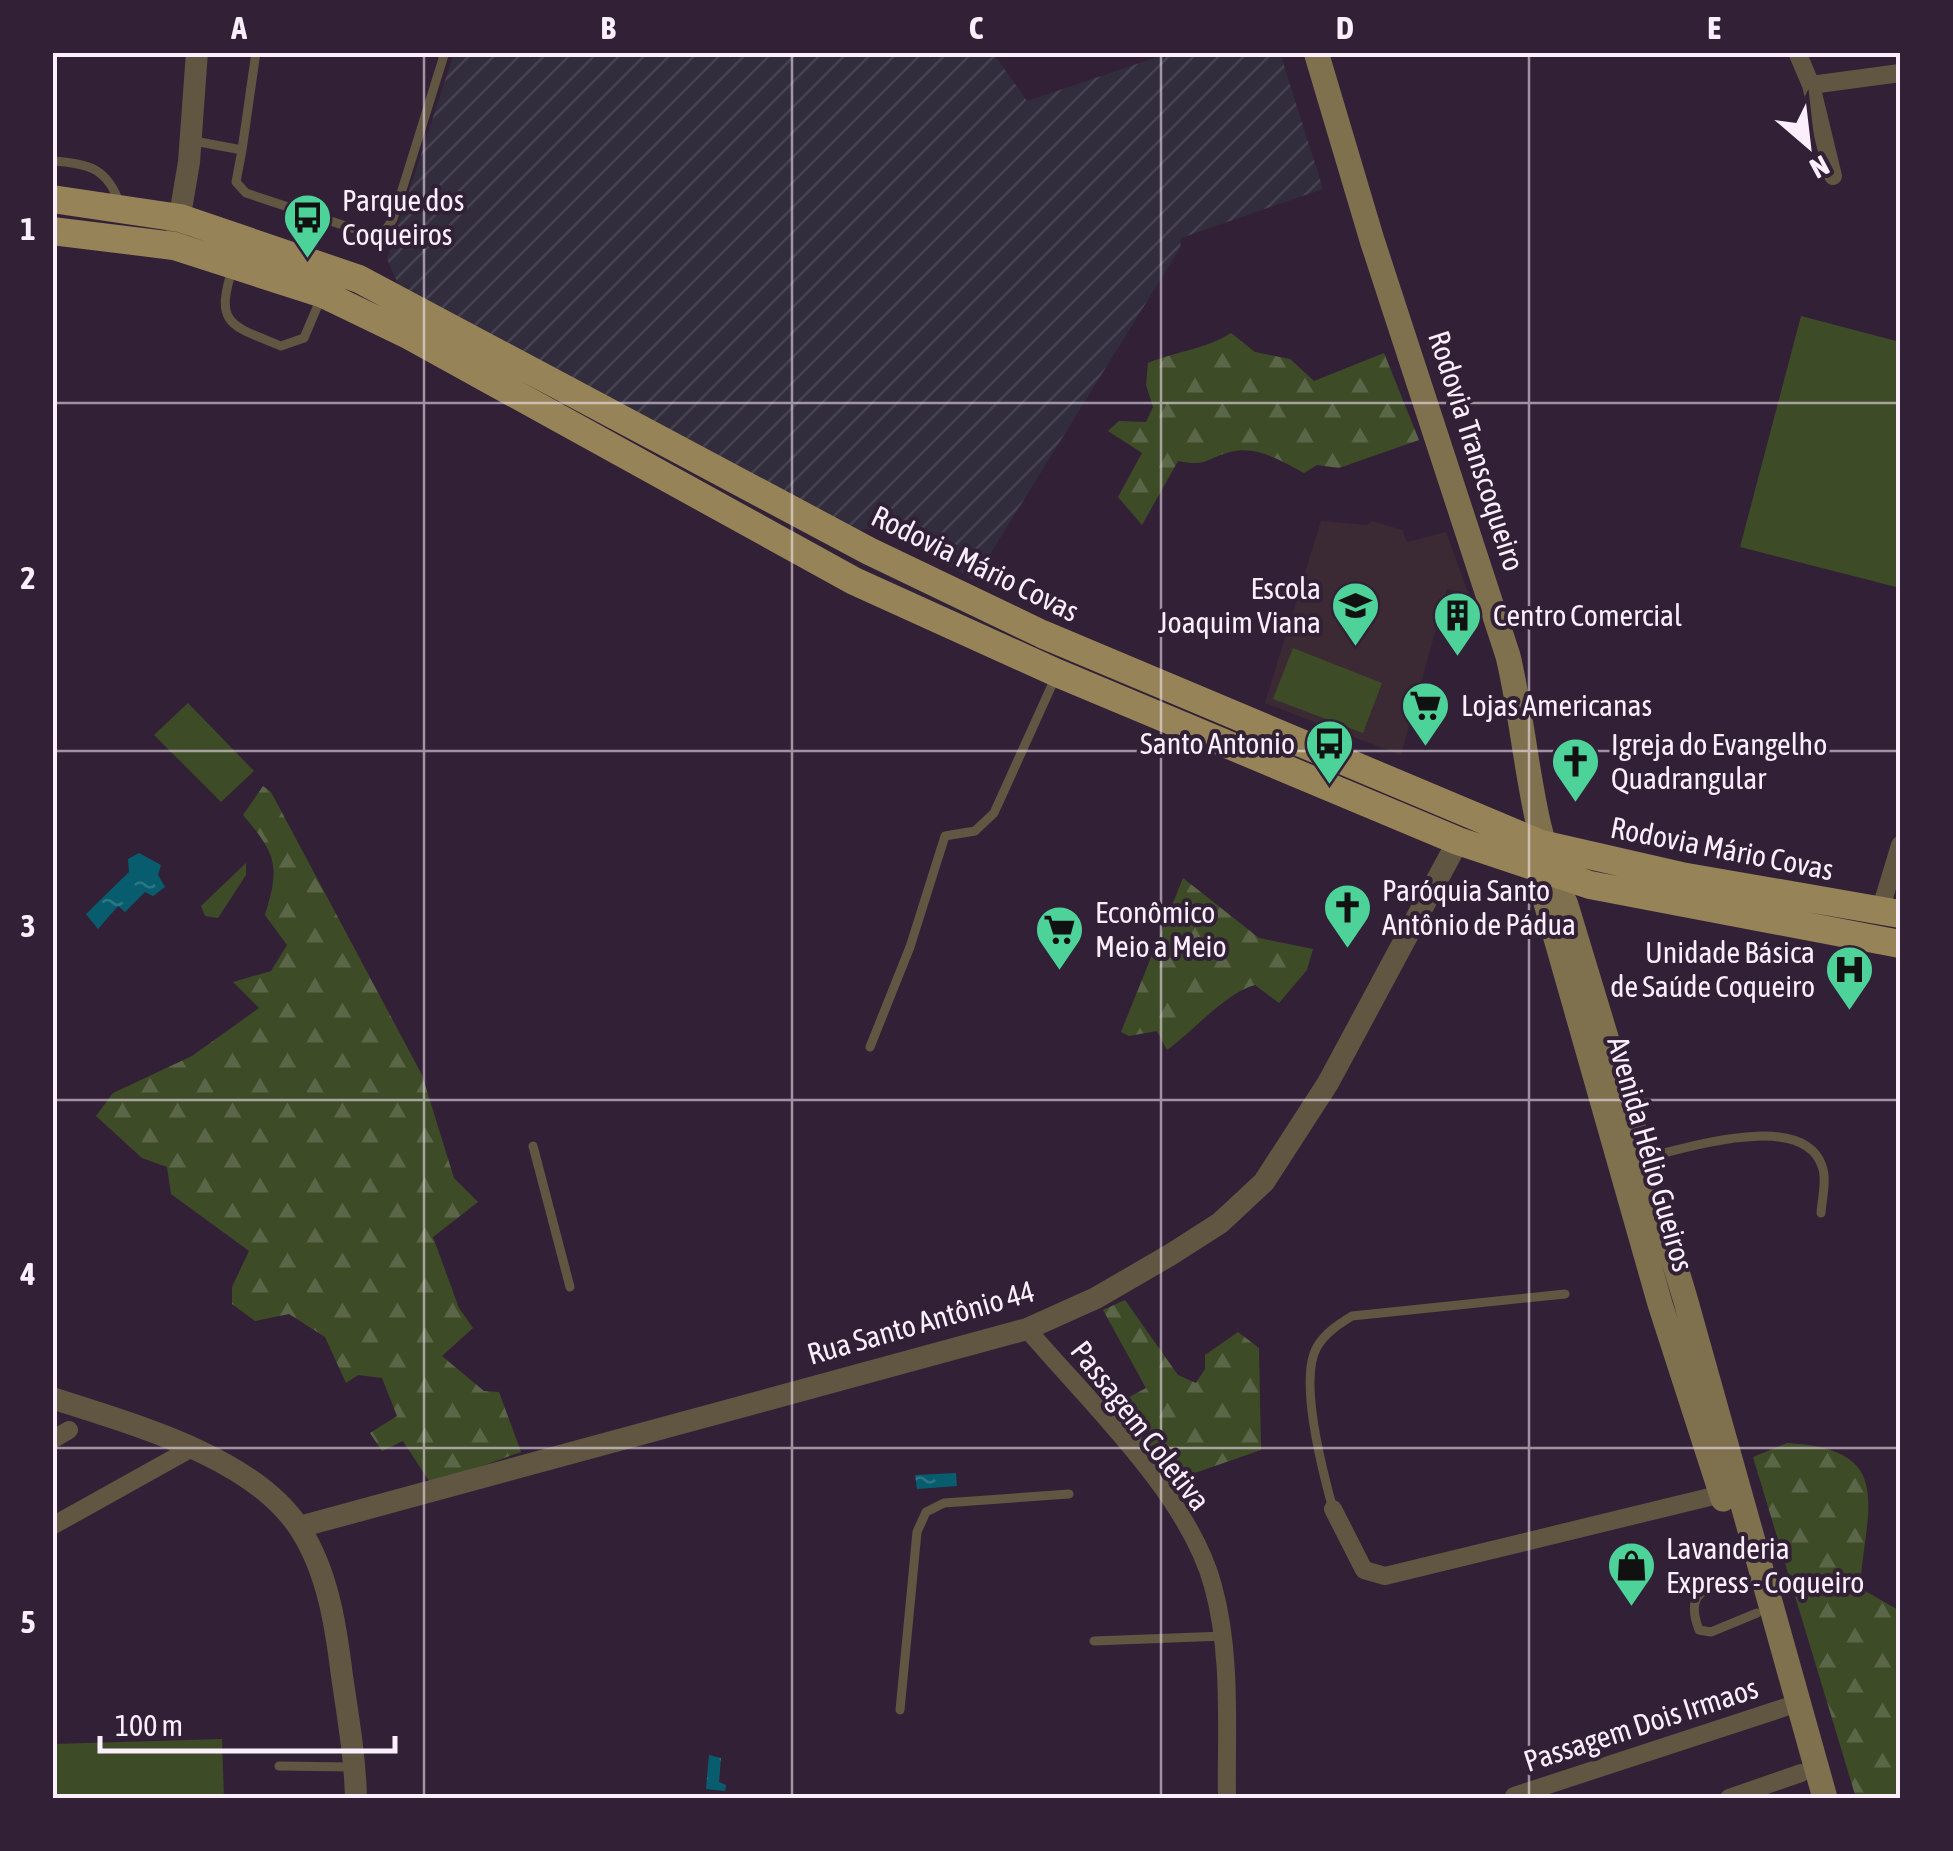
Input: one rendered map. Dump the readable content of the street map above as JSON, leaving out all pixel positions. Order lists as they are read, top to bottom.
{
  "streets": {
    "main road": ["Rodovia Transcoqueiro", "Rodovia Mário Covas", "Avenida Hélio Gueiros"],
    "street": ["Rua Santo Antônio 44", "Passagem Coletiva", "Passagem Dois Irmaos"]
  },
  "crossings": [
    ["Rodovia Transcoqueiro", "Rodovia Mário Covas"],
    ["Rodovia Transcoqueiro", "Avenida Hélio Gueiros"],
    ["Rodovia Mário Covas", "Avenida Hélio Gueiros"],
    ["Rodovia Mário Covas", "Rua Santo Antônio 44"],
    ["Avenida Hélio Gueiros", "Passagem Dois Irmaos"],
    ["Rua Santo Antônio 44", "Passagem Coletiva"]
  ],
  "places": {
    "bus stop": ["Parque dos Coqueiros", "Santo Antonio"],
    "school or university": ["Escola Joaquim Viana"],
    "building": ["Centro Comercial"],
    "supermarket": ["Lojas Americanas", "Econômico Meio a Meio"],
    "church": ["Igreja do Evangelho Quadrangular", "Paróquia Santo Antônio de Pádua"],
    "hospital": ["Unidade Básica de Saúde Coqueiro"],
    "shop": ["Lavanderia Express - Coqueiro"]
  },
  "scale_bar": "100 m",
  "north": "bottom right",
  "grid": {
    "columns": [
      "A",
      "B",
      "C",
      "D",
      "E"
    ],
    "rows": [
      "1",
      "2",
      "3",
      "4",
      "5"
    ]
  }
}
